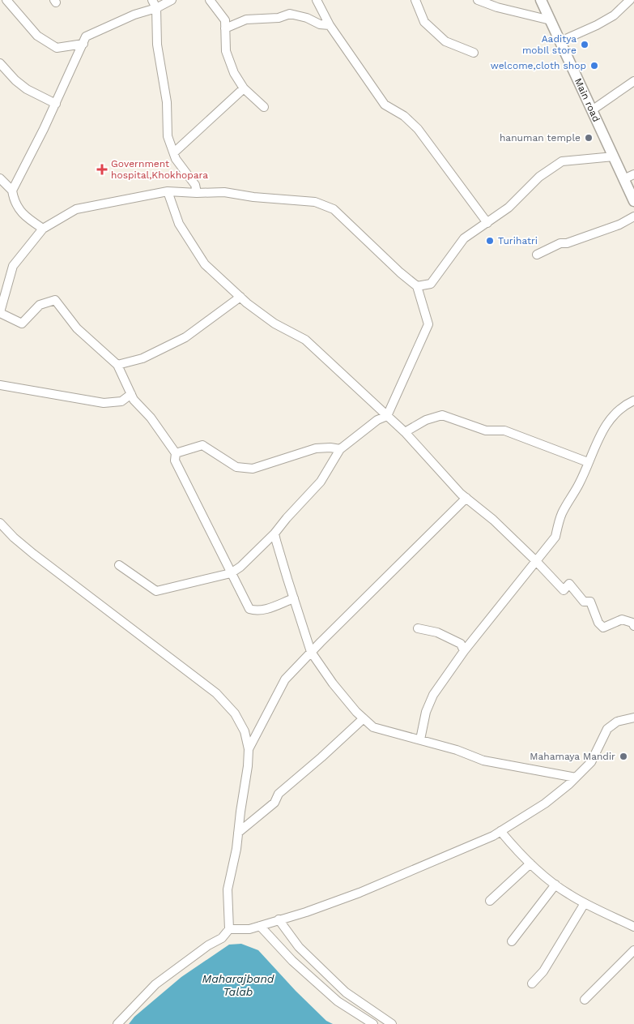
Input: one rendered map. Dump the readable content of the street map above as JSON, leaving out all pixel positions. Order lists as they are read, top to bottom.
{
  "streets": {
    "street": ["Main road"]
  },
  "water": ["Maharajband Talab"],
  "places": {
    "other": [
      "Aaditya mobIl store",
      "welcome,cloth shop",
      "hanuman temple",
      "Turihatri",
      "Mahamaya Mandir"
    ],
    "health": ["Government hospital,Khokhopara"]
  }
}
